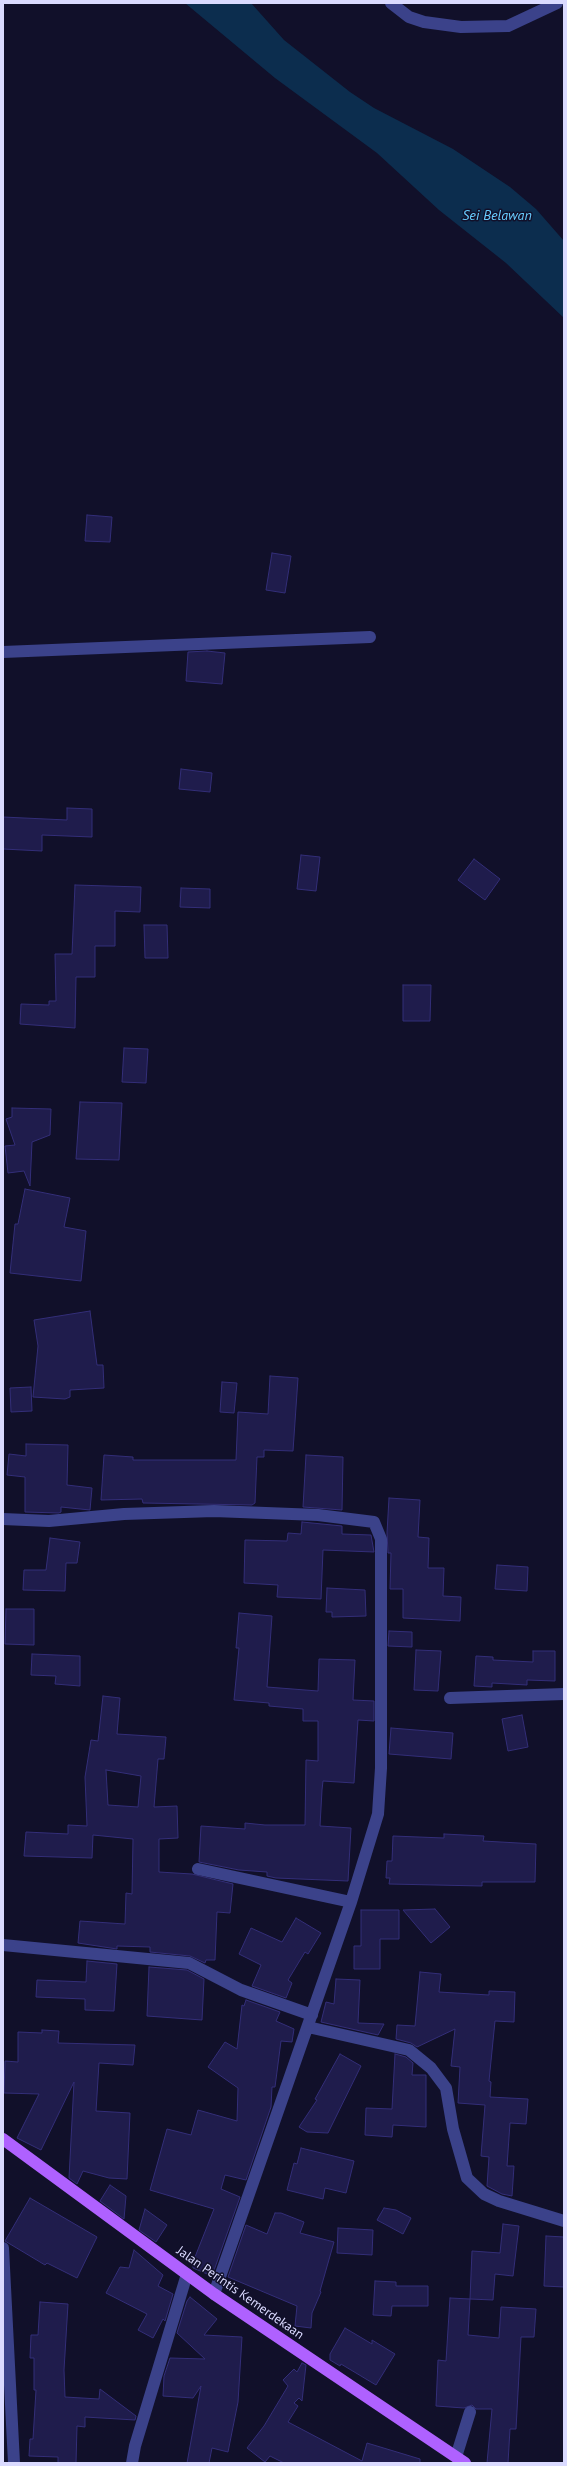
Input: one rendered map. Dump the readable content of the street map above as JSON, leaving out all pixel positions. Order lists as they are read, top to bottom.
{
  "streets": {
    "main road": ["Jalan Perintis Kemerdekaan"]
  },
  "water": ["Sei Belawan"]
}
